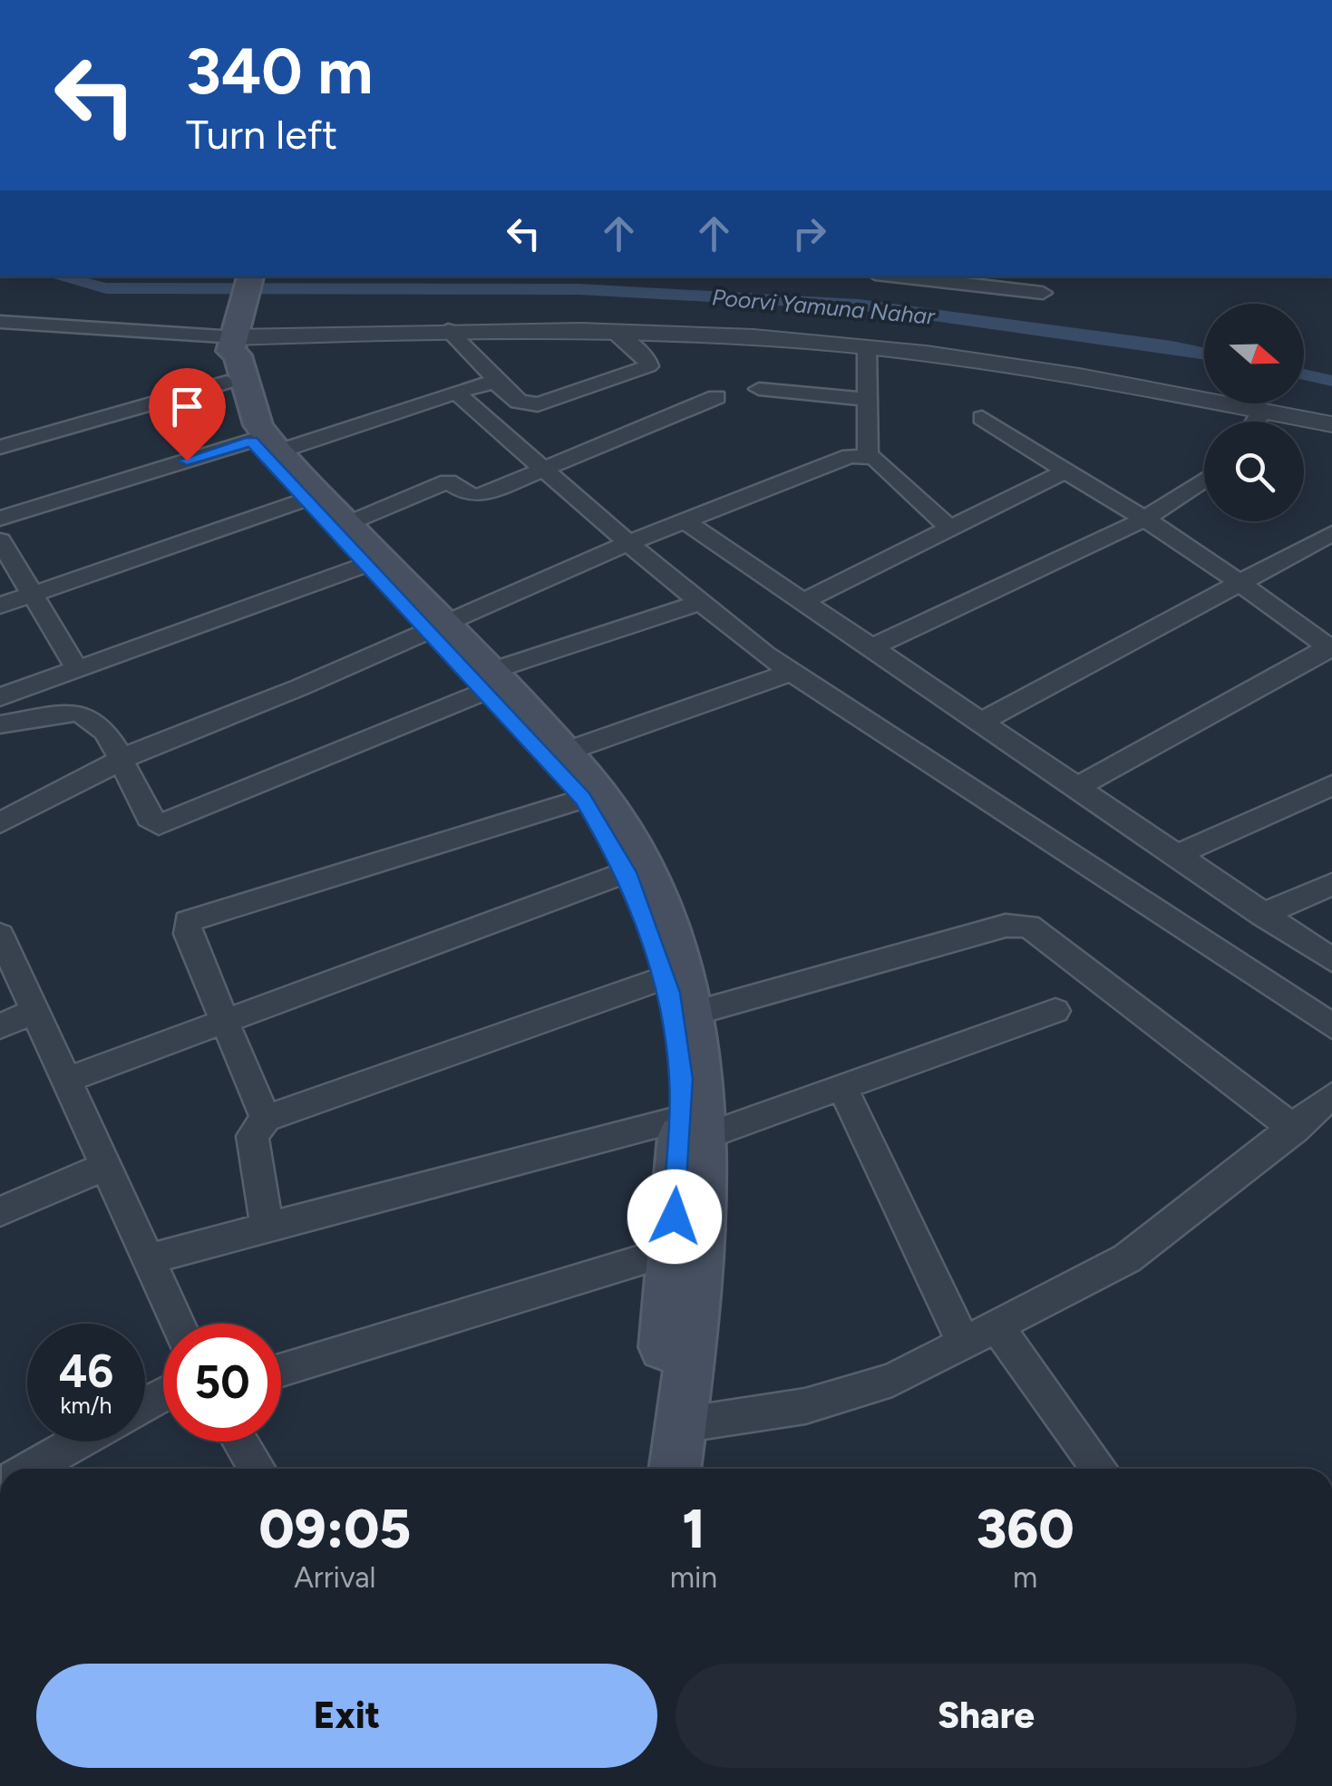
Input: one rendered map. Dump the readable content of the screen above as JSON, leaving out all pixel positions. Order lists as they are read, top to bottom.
{
  "water": ["Poorvi Yamuna Nahar"],
  "north": "right",
  "page": {
    "turn": ["340 m", "Turn left"],
    "speed": "46 km/h",
    "limit": "50",
    "eta": [
      "09:05",
      "Arrival",
      "1",
      "min",
      "360",
      "m"
    ],
    "buttons": ["Exit", "Share"]
  }
}
